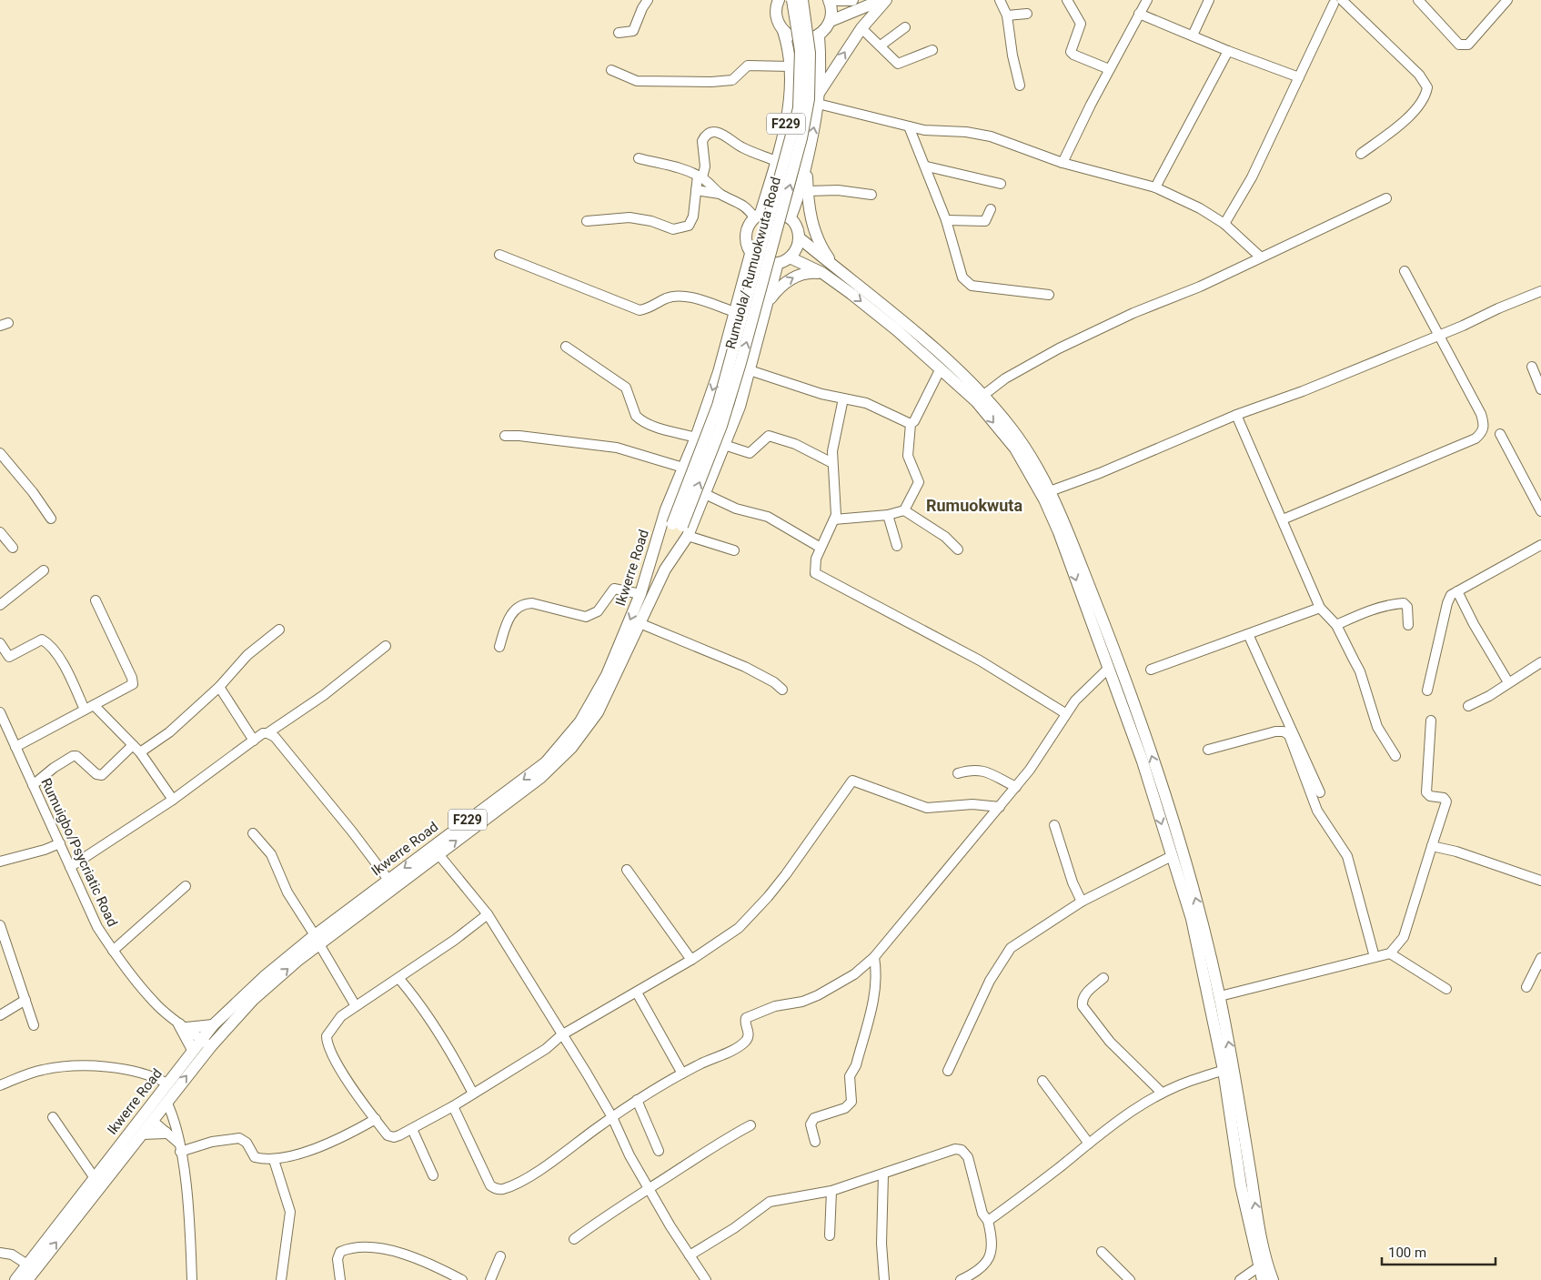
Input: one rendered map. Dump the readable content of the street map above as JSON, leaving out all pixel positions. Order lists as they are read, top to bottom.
{
  "streets": {
    "main road": ["F229", "Rumuola/ Rumuokwuta Road", "Ikwerre Road"],
    "street": ["Rumuigbo/Psycriatic Road"]
  },
  "crossings": [
    ["F229", "Ikwerre Road"],
    ["Rumuola/ Rumuokwuta Road", "Ikwerre Road"],
    ["Ikwerre Road", "Rumuigbo/Psycriatic Road"]
  ],
  "districts": ["Rumuokwuta"],
  "scale_bar": "100 m"
}
